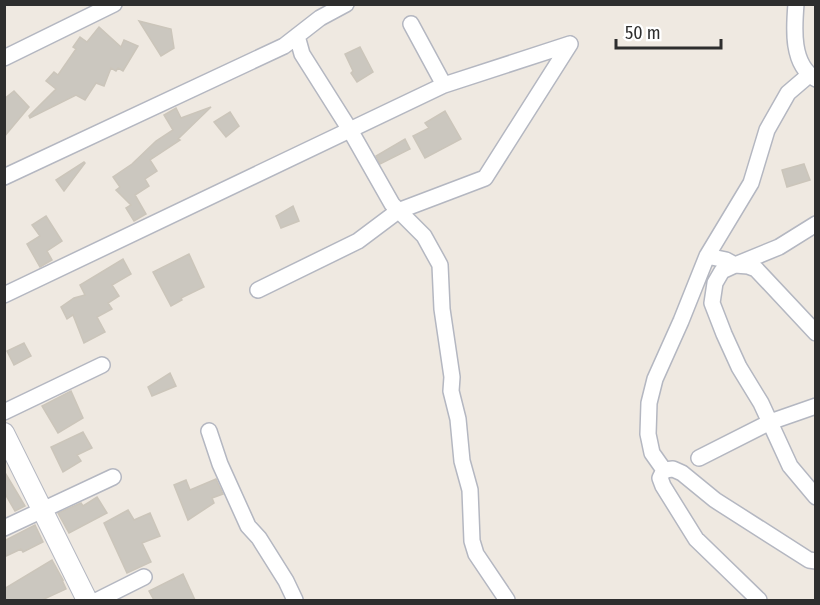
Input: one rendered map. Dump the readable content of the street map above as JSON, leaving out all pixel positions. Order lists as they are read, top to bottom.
{
  "scale_bar": "50 m"
}
